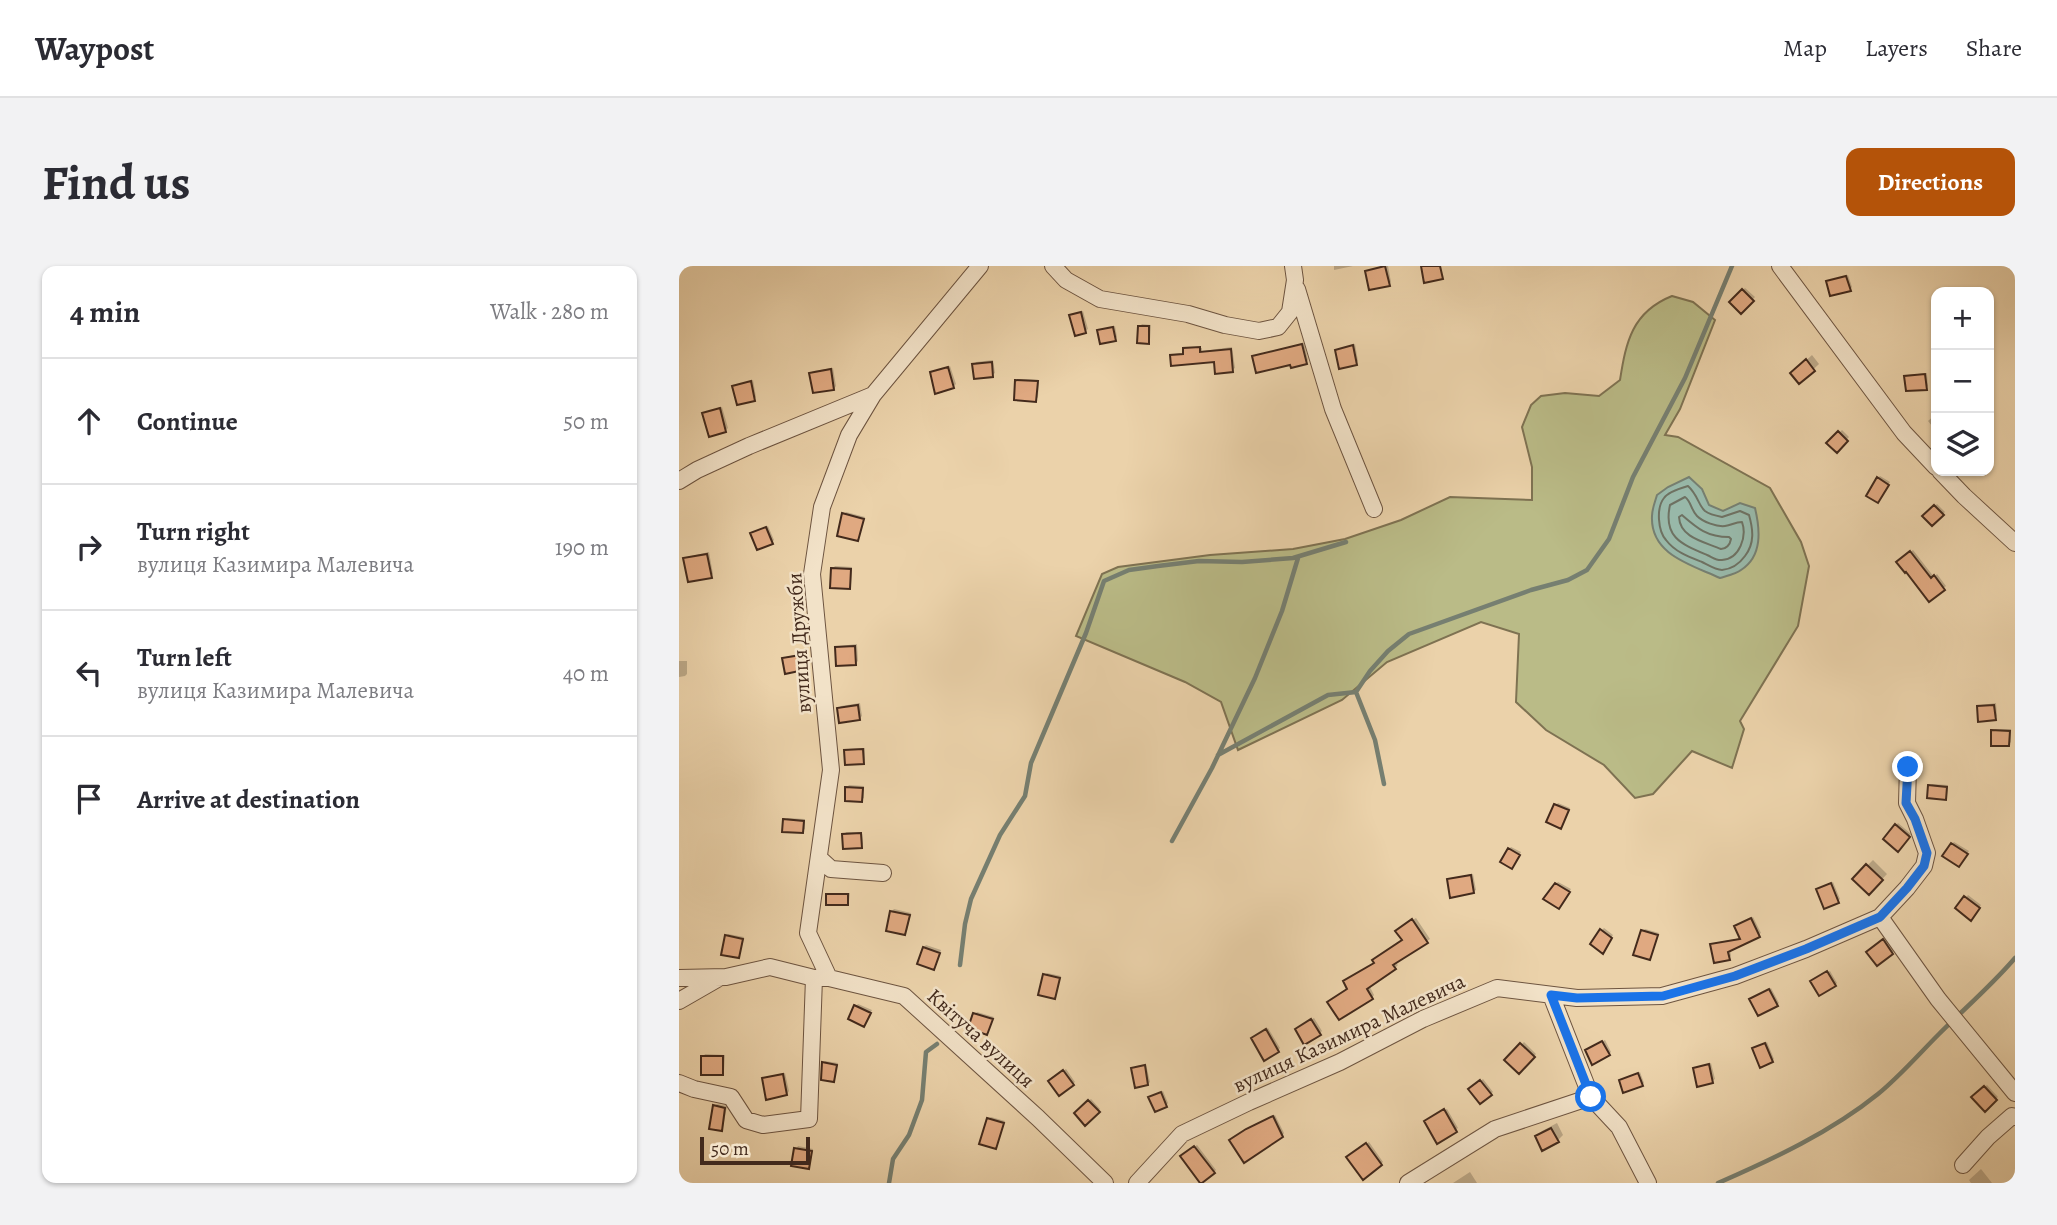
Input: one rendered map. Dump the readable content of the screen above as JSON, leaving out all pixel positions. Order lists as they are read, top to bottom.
{
  "streets": {
    "street": ["вулиця Дружби", "вулиця Казимира Малевича", "Квітуча вулиця"]
  },
  "crossings": [
    ["вулиця Дружби", "Квітуча вулиця"]
  ],
  "scale_bar": "50 m",
  "page": {
    "header": "Waypost",
    "nav": ["Map", "Layers", "Share"],
    "buttons": "Directions",
    "title": "Find us",
    "heading": ["4 min", "Walk · 280 m"],
    "map_buttons": ["+", "−"],
    "list": [
      ["Continue", "50 m"],
      ["Turn right", "вулиця Казимира Малевича", "190 m"],
      ["Turn left", "вулиця Казимира Малевича", "40 m"],
      "Arrive at destination"
    ],
    "scale": "50 m"
  }
}
